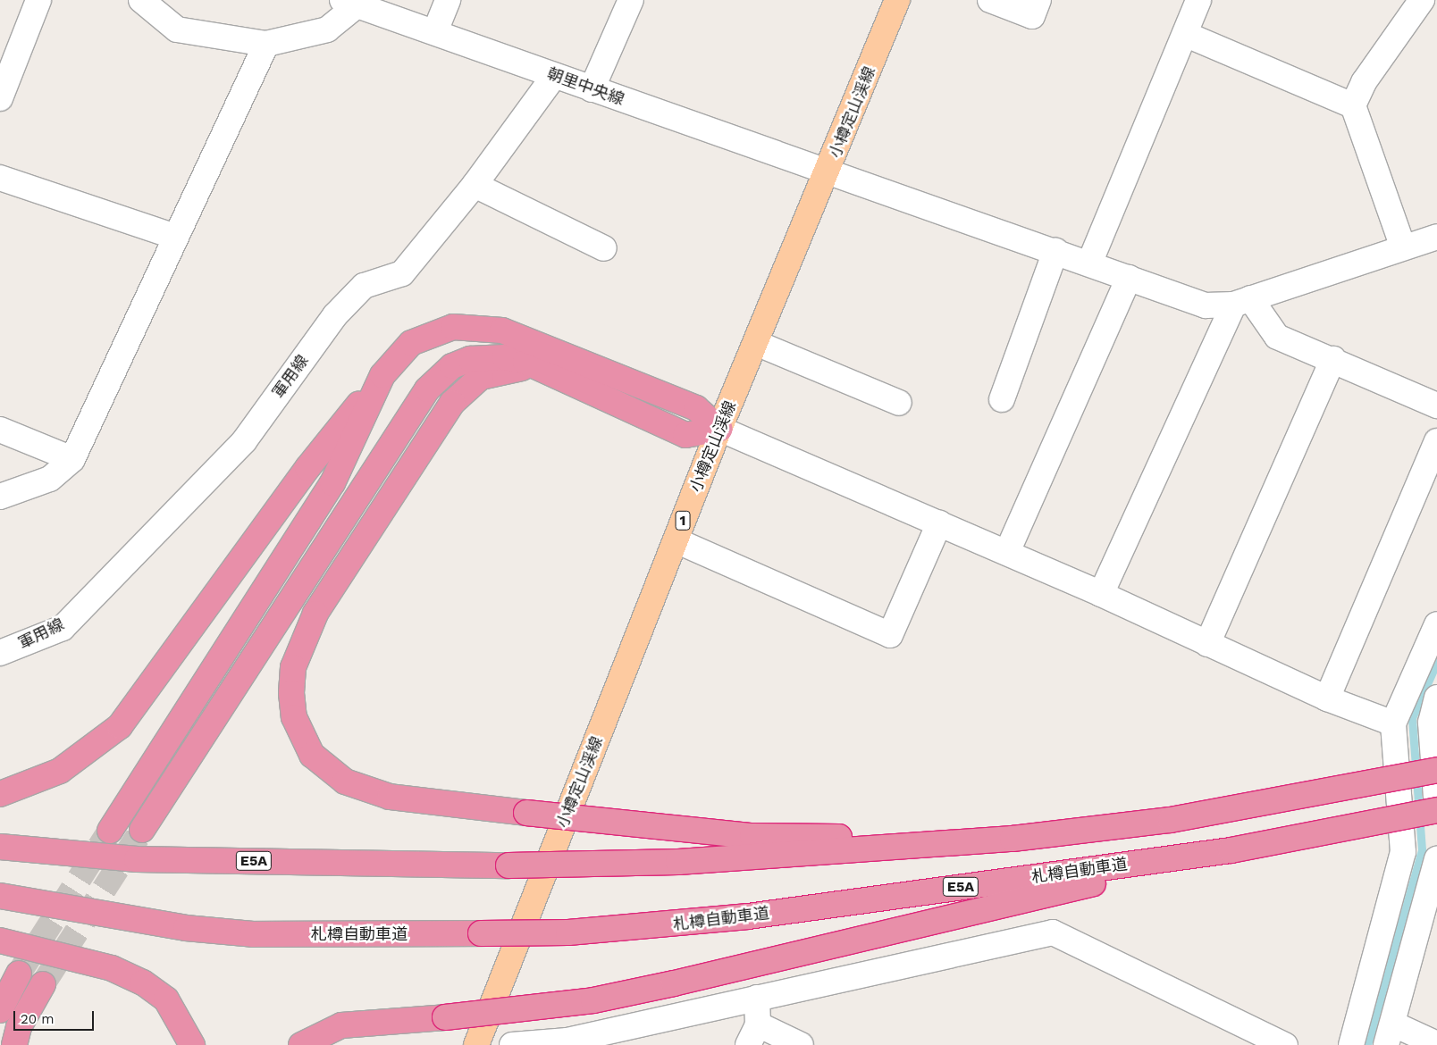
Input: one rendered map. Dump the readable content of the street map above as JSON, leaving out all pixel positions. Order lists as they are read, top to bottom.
{
  "streets": {
    "highway": ["E5A", "札樽自動車道"],
    "main road": ["小樽定山渓線", "1"],
    "street": ["朝里中央線", "軍用線"]
  },
  "crossings": [
    ["朝里中央線", "小樽定山渓線"],
    ["朝里中央線", "軍用線"]
  ],
  "scale_bar": "20 m"
}
